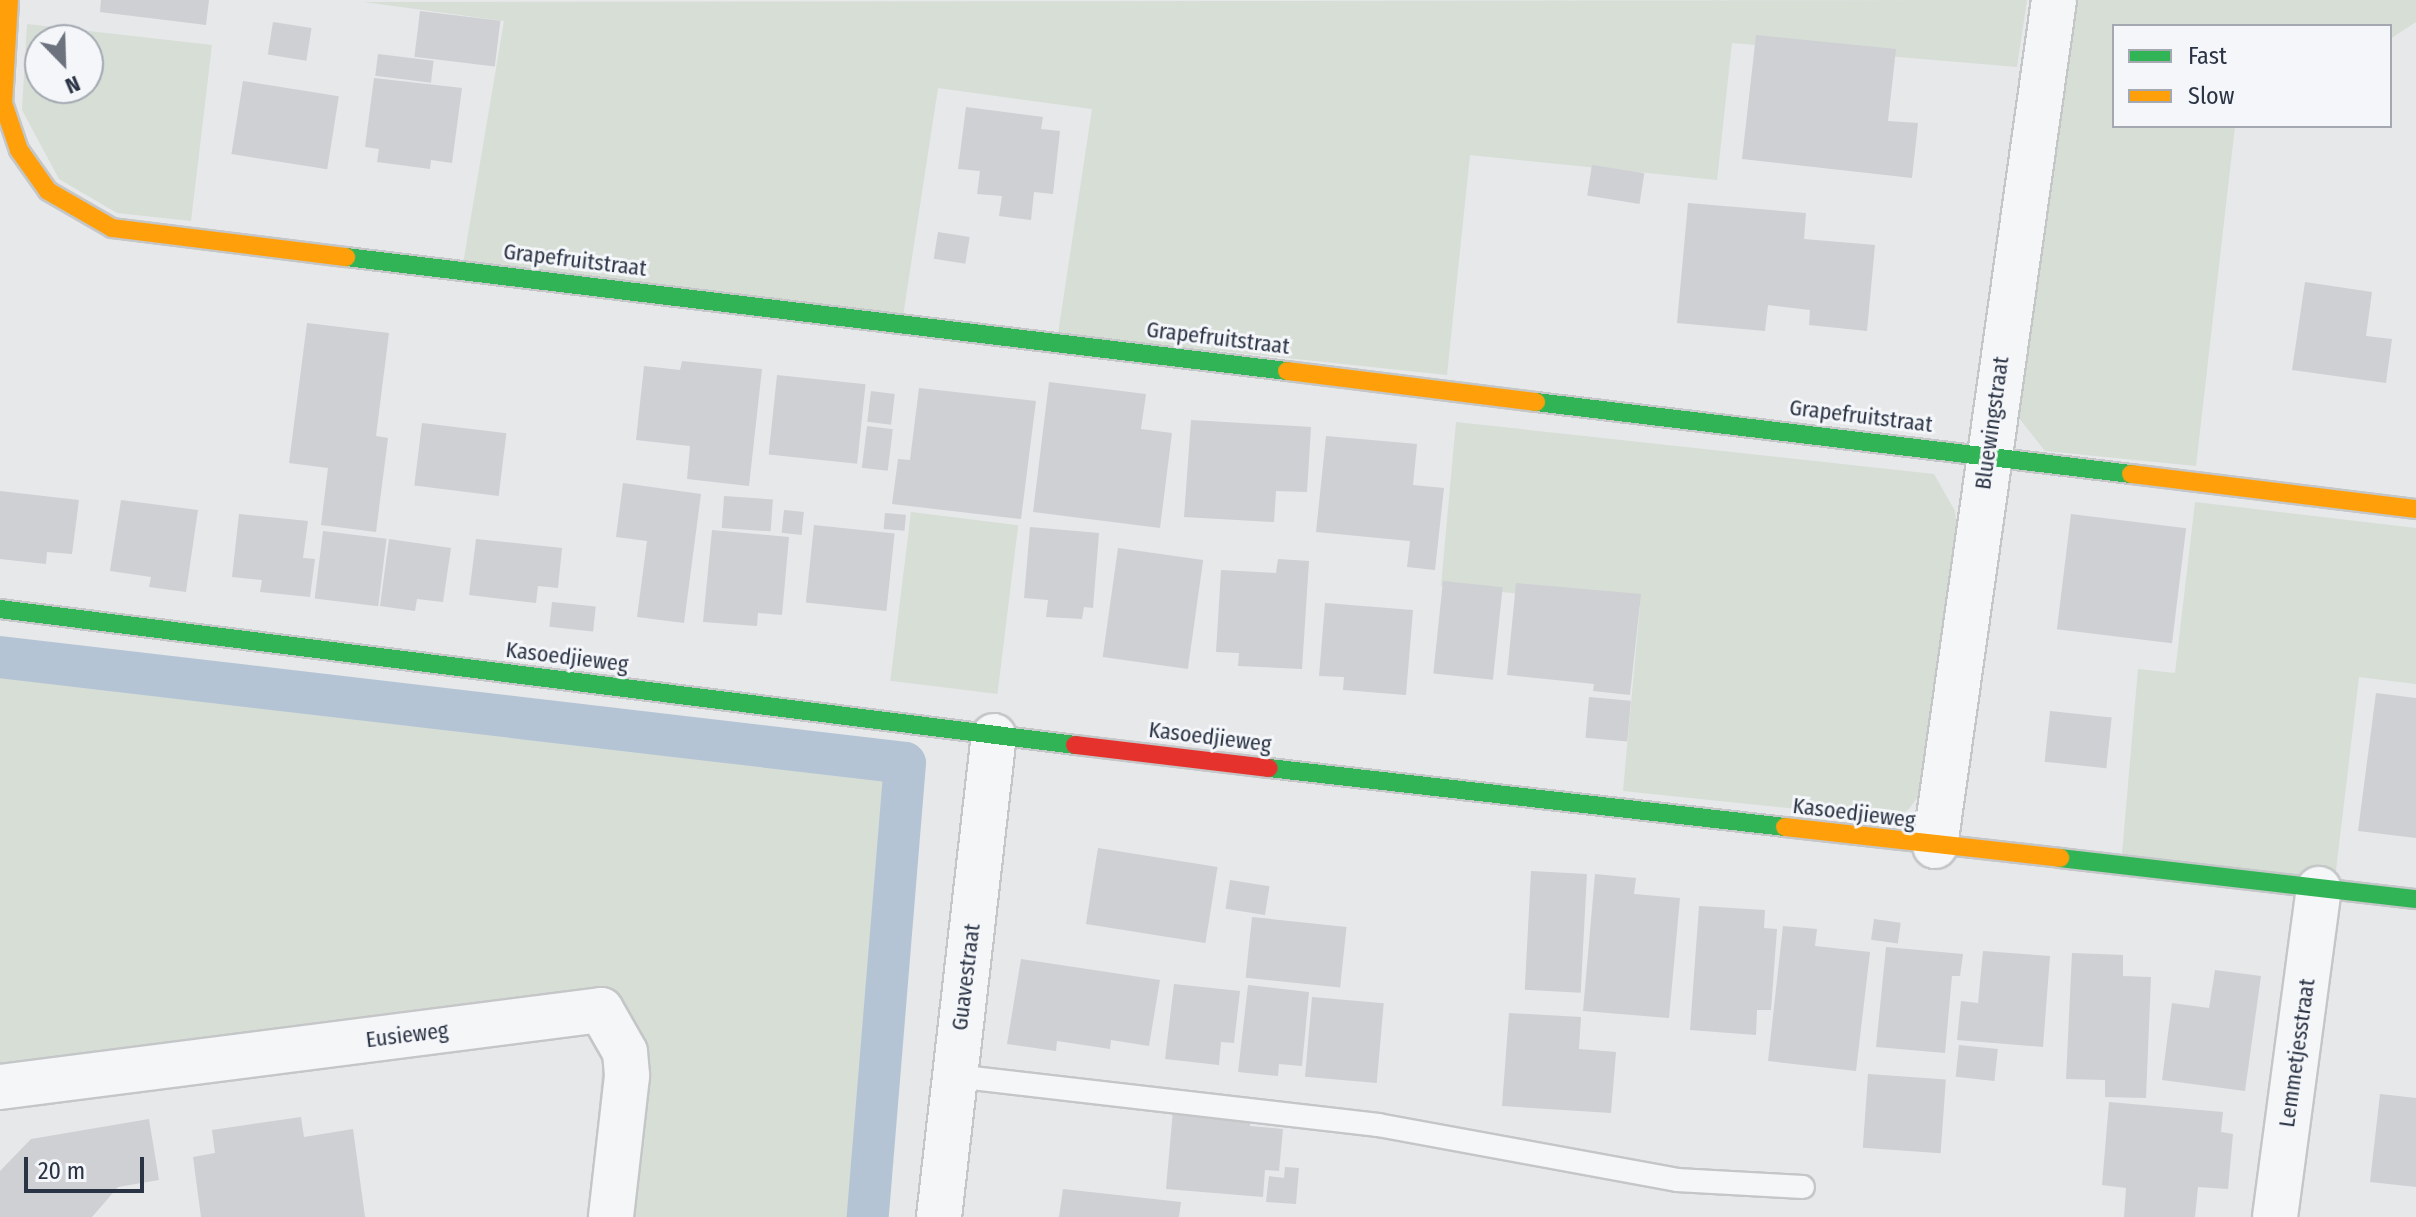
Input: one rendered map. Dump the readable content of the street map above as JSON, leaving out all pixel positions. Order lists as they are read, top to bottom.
{
  "streets": {
    "street": [
      "Grapefruitstraat",
      "Bluewingstraat",
      "Kasoedjieweg",
      "Guavestraat",
      "Eusieweg",
      "Lemmetjesstraat"
    ]
  },
  "crossings": [
    ["Grapefruitstraat", "Bluewingstraat"],
    ["Bluewingstraat", "Kasoedjieweg"],
    ["Kasoedjieweg", "Guavestraat"],
    ["Kasoedjieweg", "Lemmetjesstraat"]
  ],
  "legend": ["Fast", "Slow"],
  "scale_bar": "20 m",
  "north": "bottom right"
}
